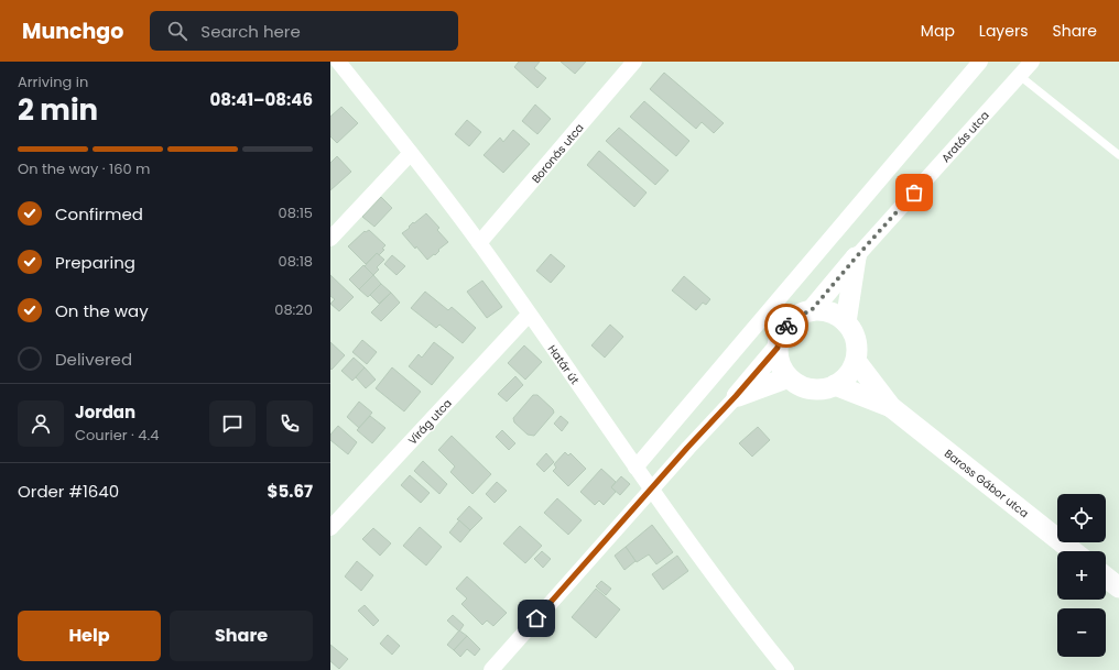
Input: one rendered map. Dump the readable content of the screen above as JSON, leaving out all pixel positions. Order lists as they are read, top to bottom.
{
  "streets": {
    "street": [
      "Aratás utca",
      "Boronás utca",
      "Határ út",
      "Virág utca",
      "Baross Gábor utca"
    ]
  },
  "crossings": [
    ["Boronás utca", "Határ út"],
    ["Határ út", "Virág utca"]
  ],
  "page": {
    "header": "Munchgo",
    "search": "Search here",
    "nav": ["Map", "Layers", "Share"],
    "heading": ["2 min", "Arriving in", "08:41–08:46"],
    "panel": [
      "Jordan",
      "Courier · 4.4",
      "Order #1640",
      "$5.67"
    ],
    "bar": "On the way · 160 m",
    "list": [
      ["Confirmed", "08:15"],
      ["Preparing", "08:18"],
      ["On the way", "08:20"],
      "Delivered"
    ],
    "map_buttons": ["+", "−"],
    "buttons": ["Help", "Share"]
  }
}
